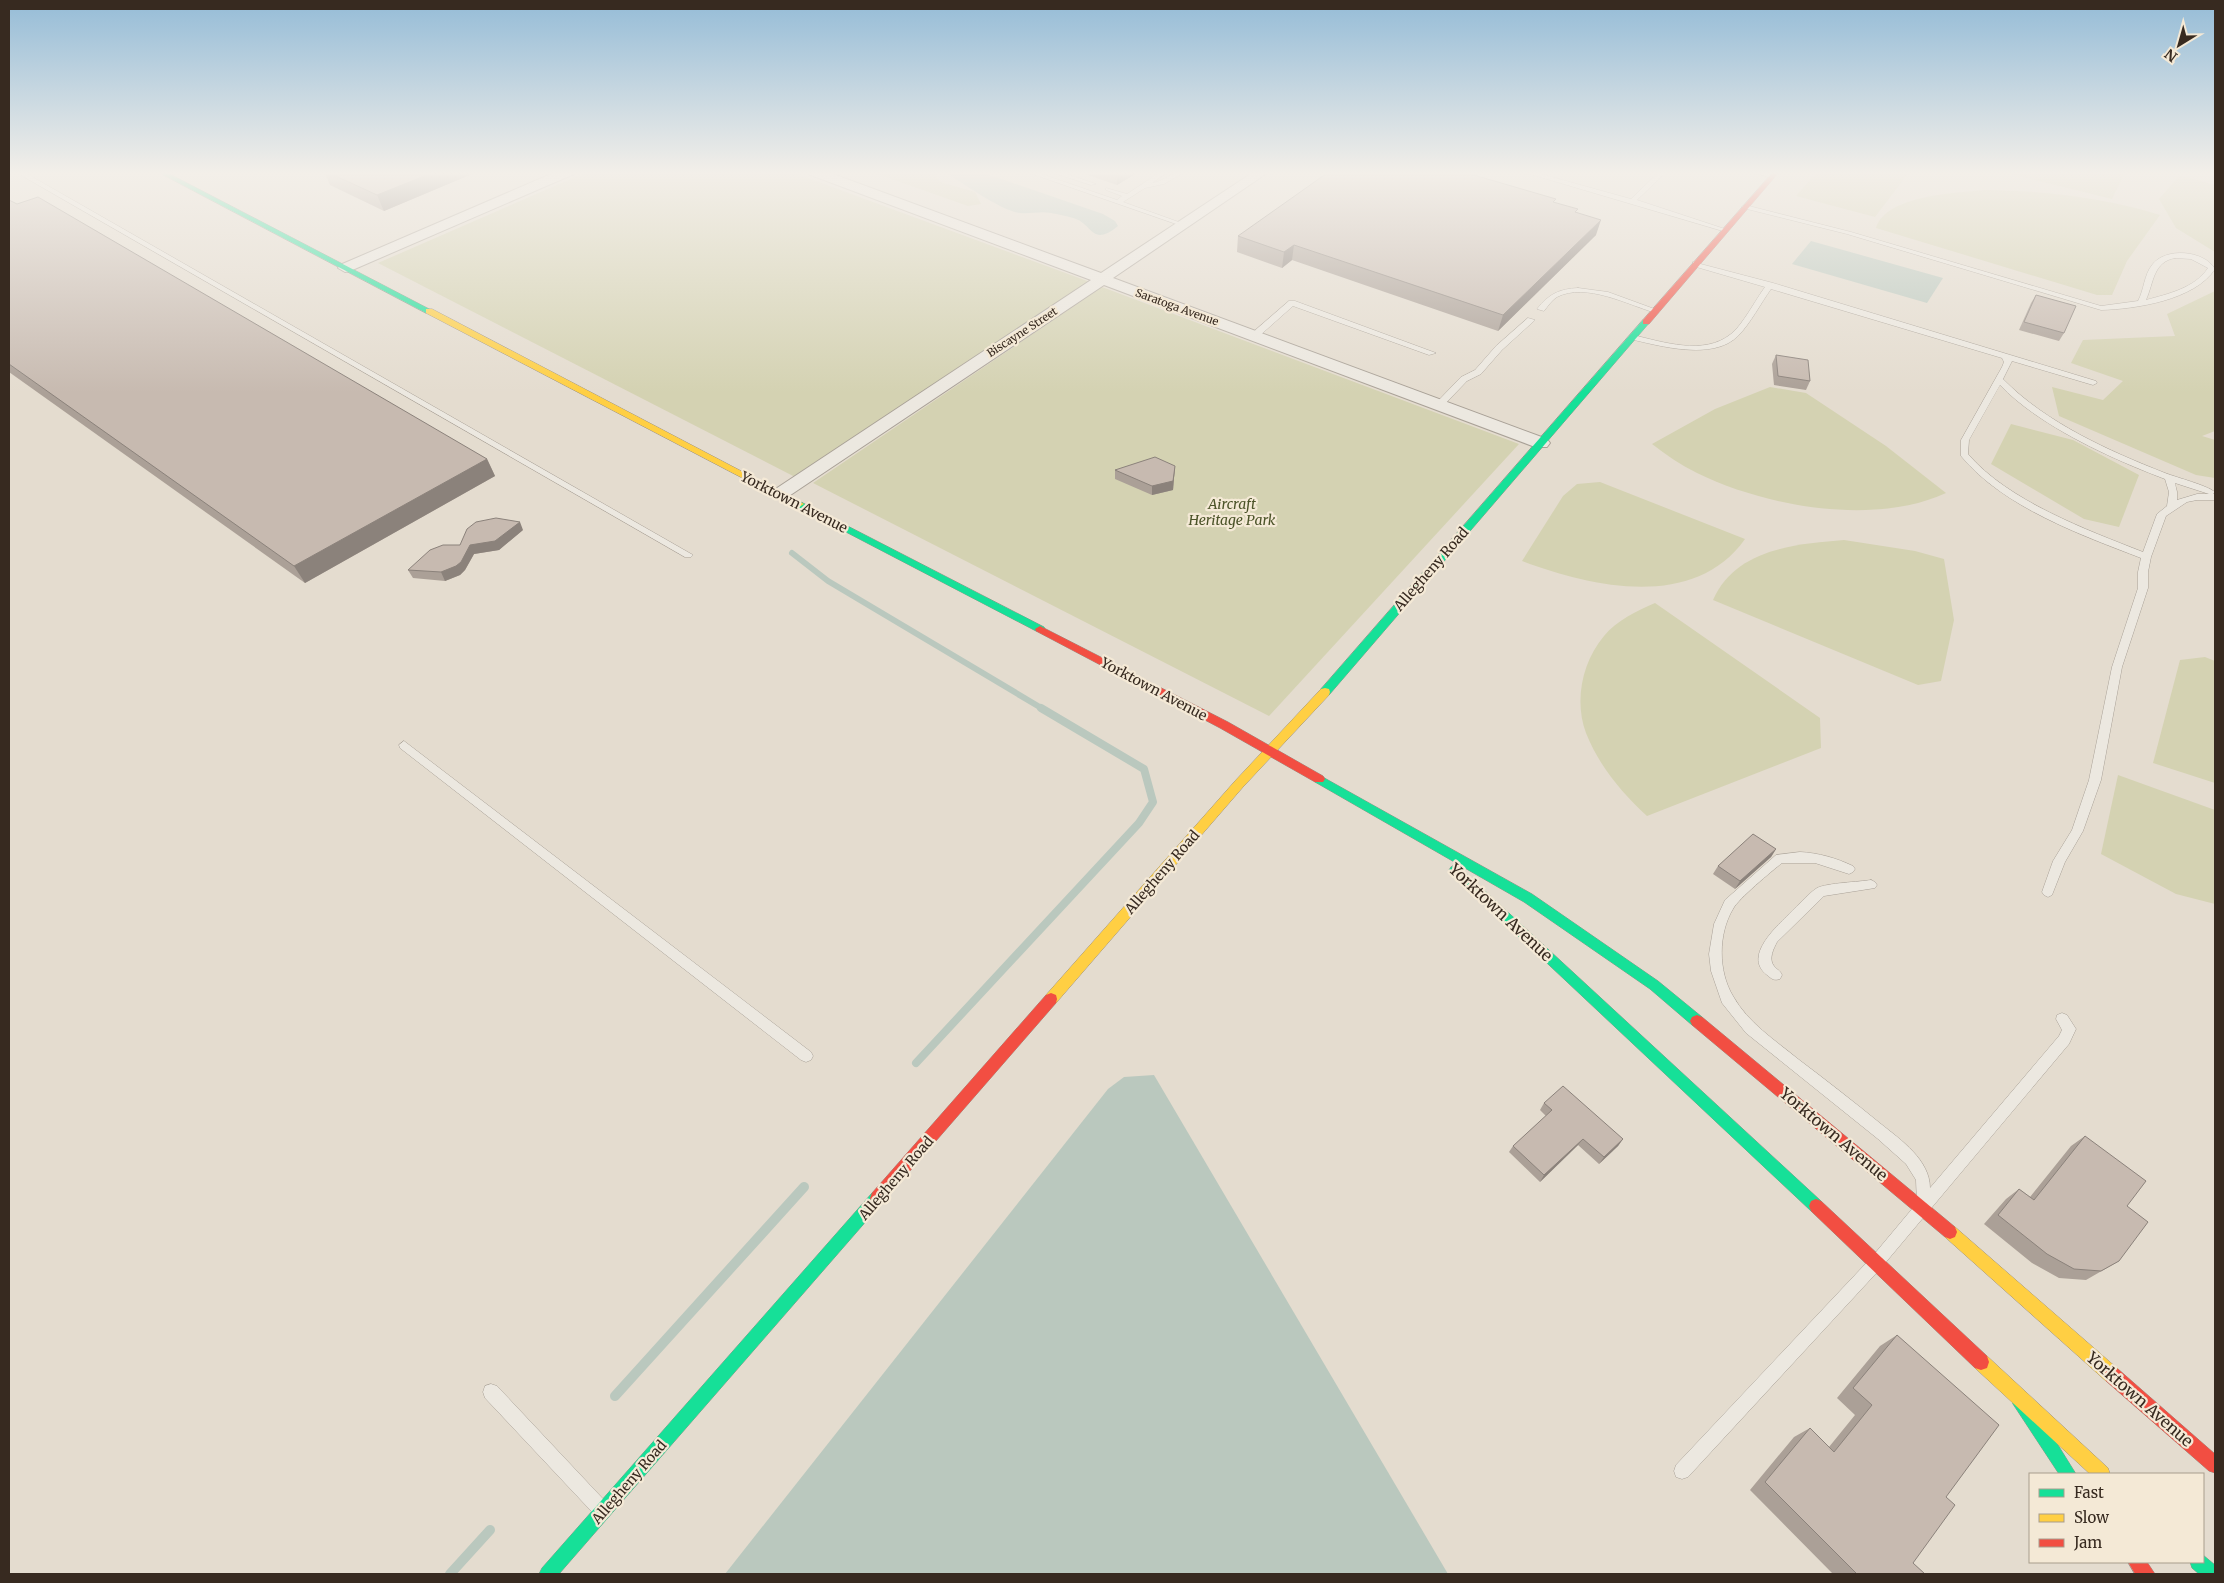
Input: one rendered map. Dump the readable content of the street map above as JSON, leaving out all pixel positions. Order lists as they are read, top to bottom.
{
  "streets": {
    "main road": ["Yorktown Avenue", "Allegheny Road"],
    "street": ["Saratoga Avenue", "Biscayne Street"]
  },
  "crossings": [
    ["Saratoga Avenue", "Biscayne Street"],
    ["Saratoga Avenue", "Allegheny Road"],
    ["Biscayne Street", "Yorktown Avenue"],
    ["Yorktown Avenue", "Allegheny Road"]
  ],
  "parks": ["Aircraft Heritage Park"],
  "legend": ["Fast", "Slow", "Jam"],
  "north": "bottom left"
}
